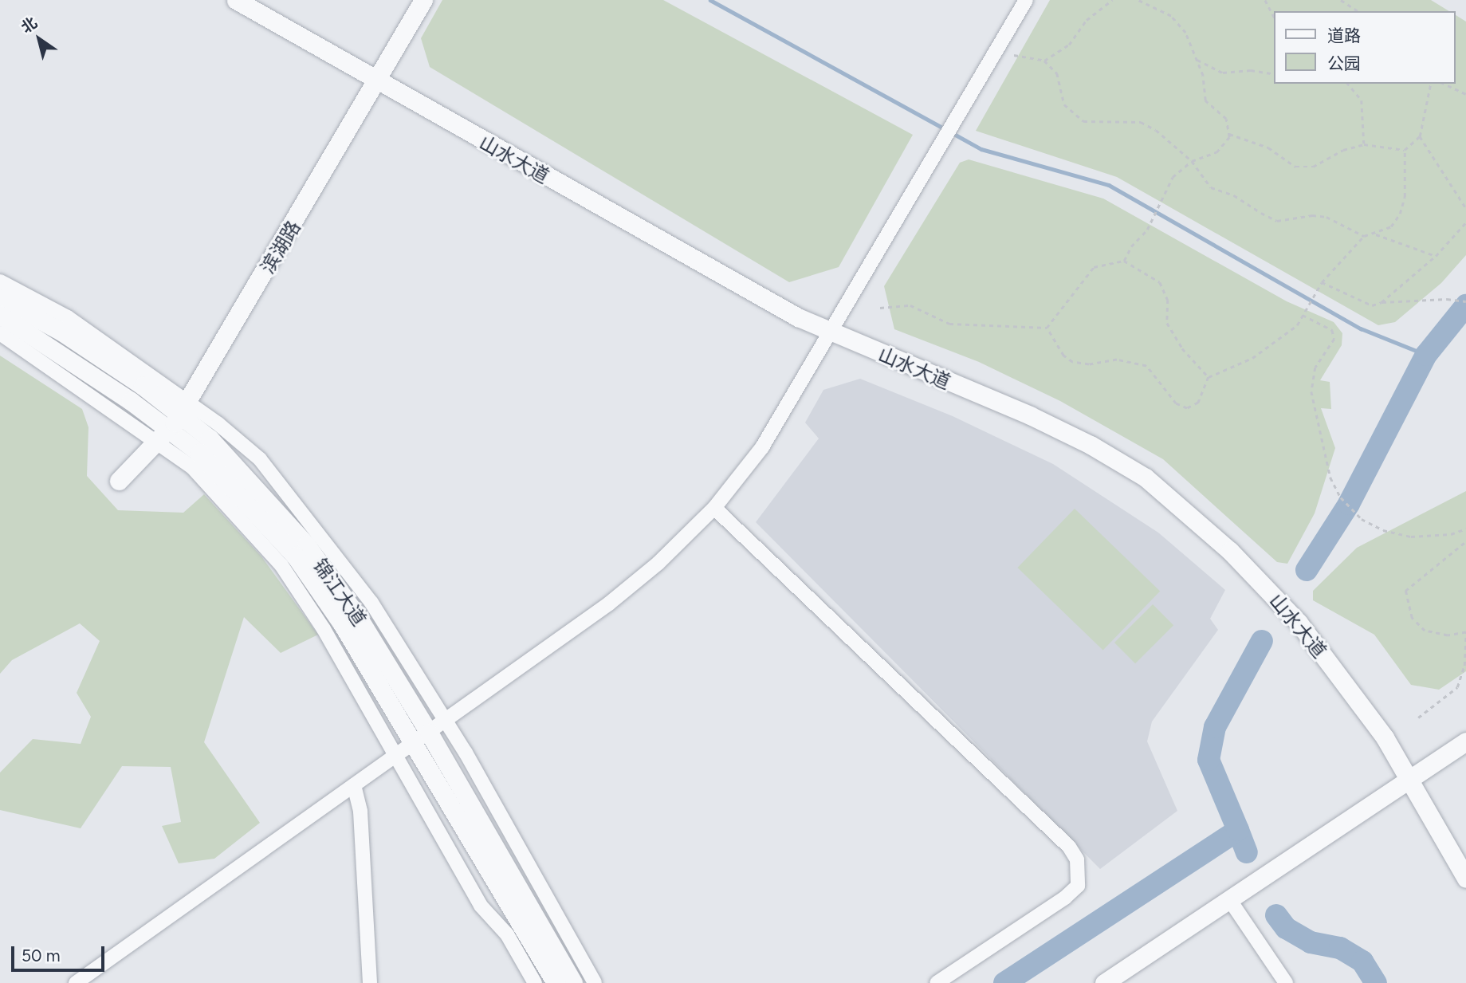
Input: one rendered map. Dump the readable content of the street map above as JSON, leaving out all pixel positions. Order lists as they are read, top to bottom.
{
  "streets": {
    "street": ["山水大道", "滨湖路", "锦江大道"]
  },
  "crossings": [
    ["山水大道", "滨湖路"],
    ["滨湖路", "锦江大道"]
  ],
  "legend": ["道路", "公园"],
  "scale_bar": "50 m",
  "north": "top left"
}
